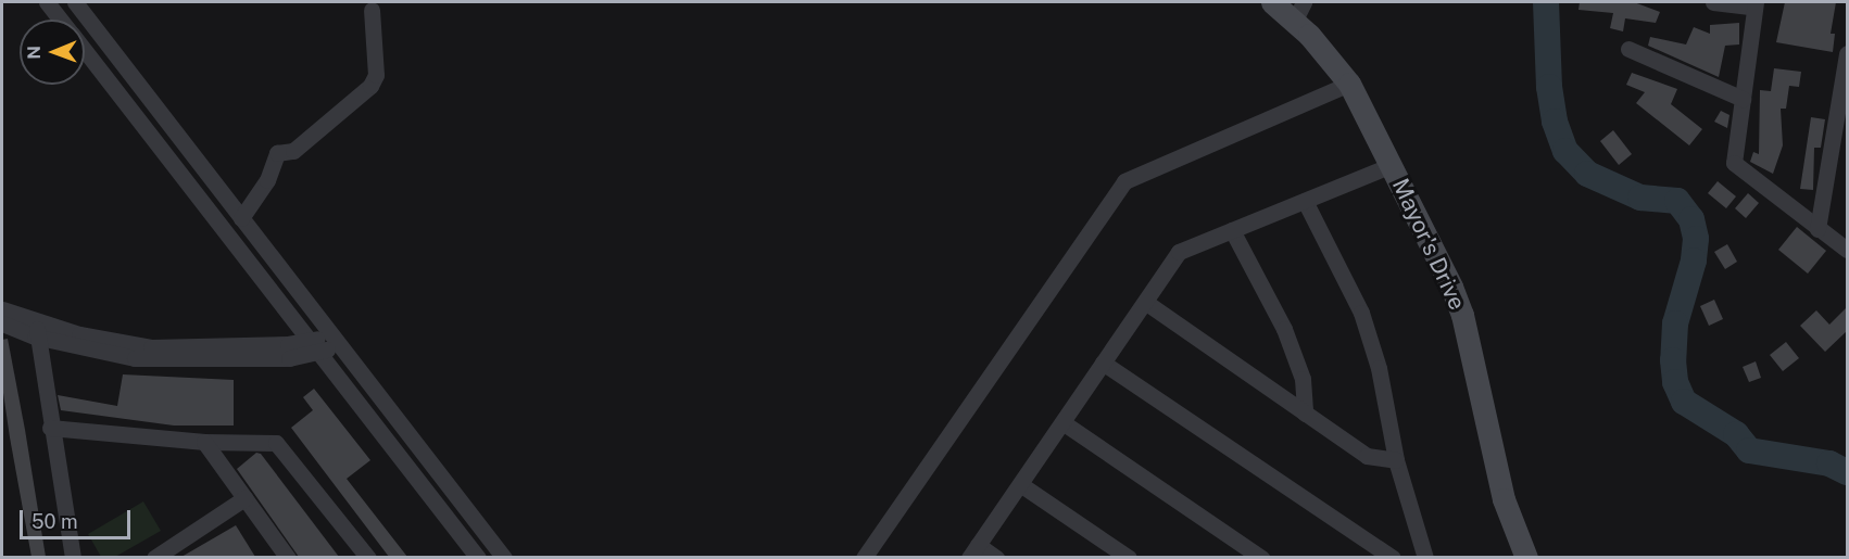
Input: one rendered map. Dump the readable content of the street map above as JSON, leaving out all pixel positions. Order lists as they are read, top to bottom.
{
  "streets": {
    "street": ["Mayor's Drive"]
  },
  "scale_bar": "50 m",
  "north": "left"
}
